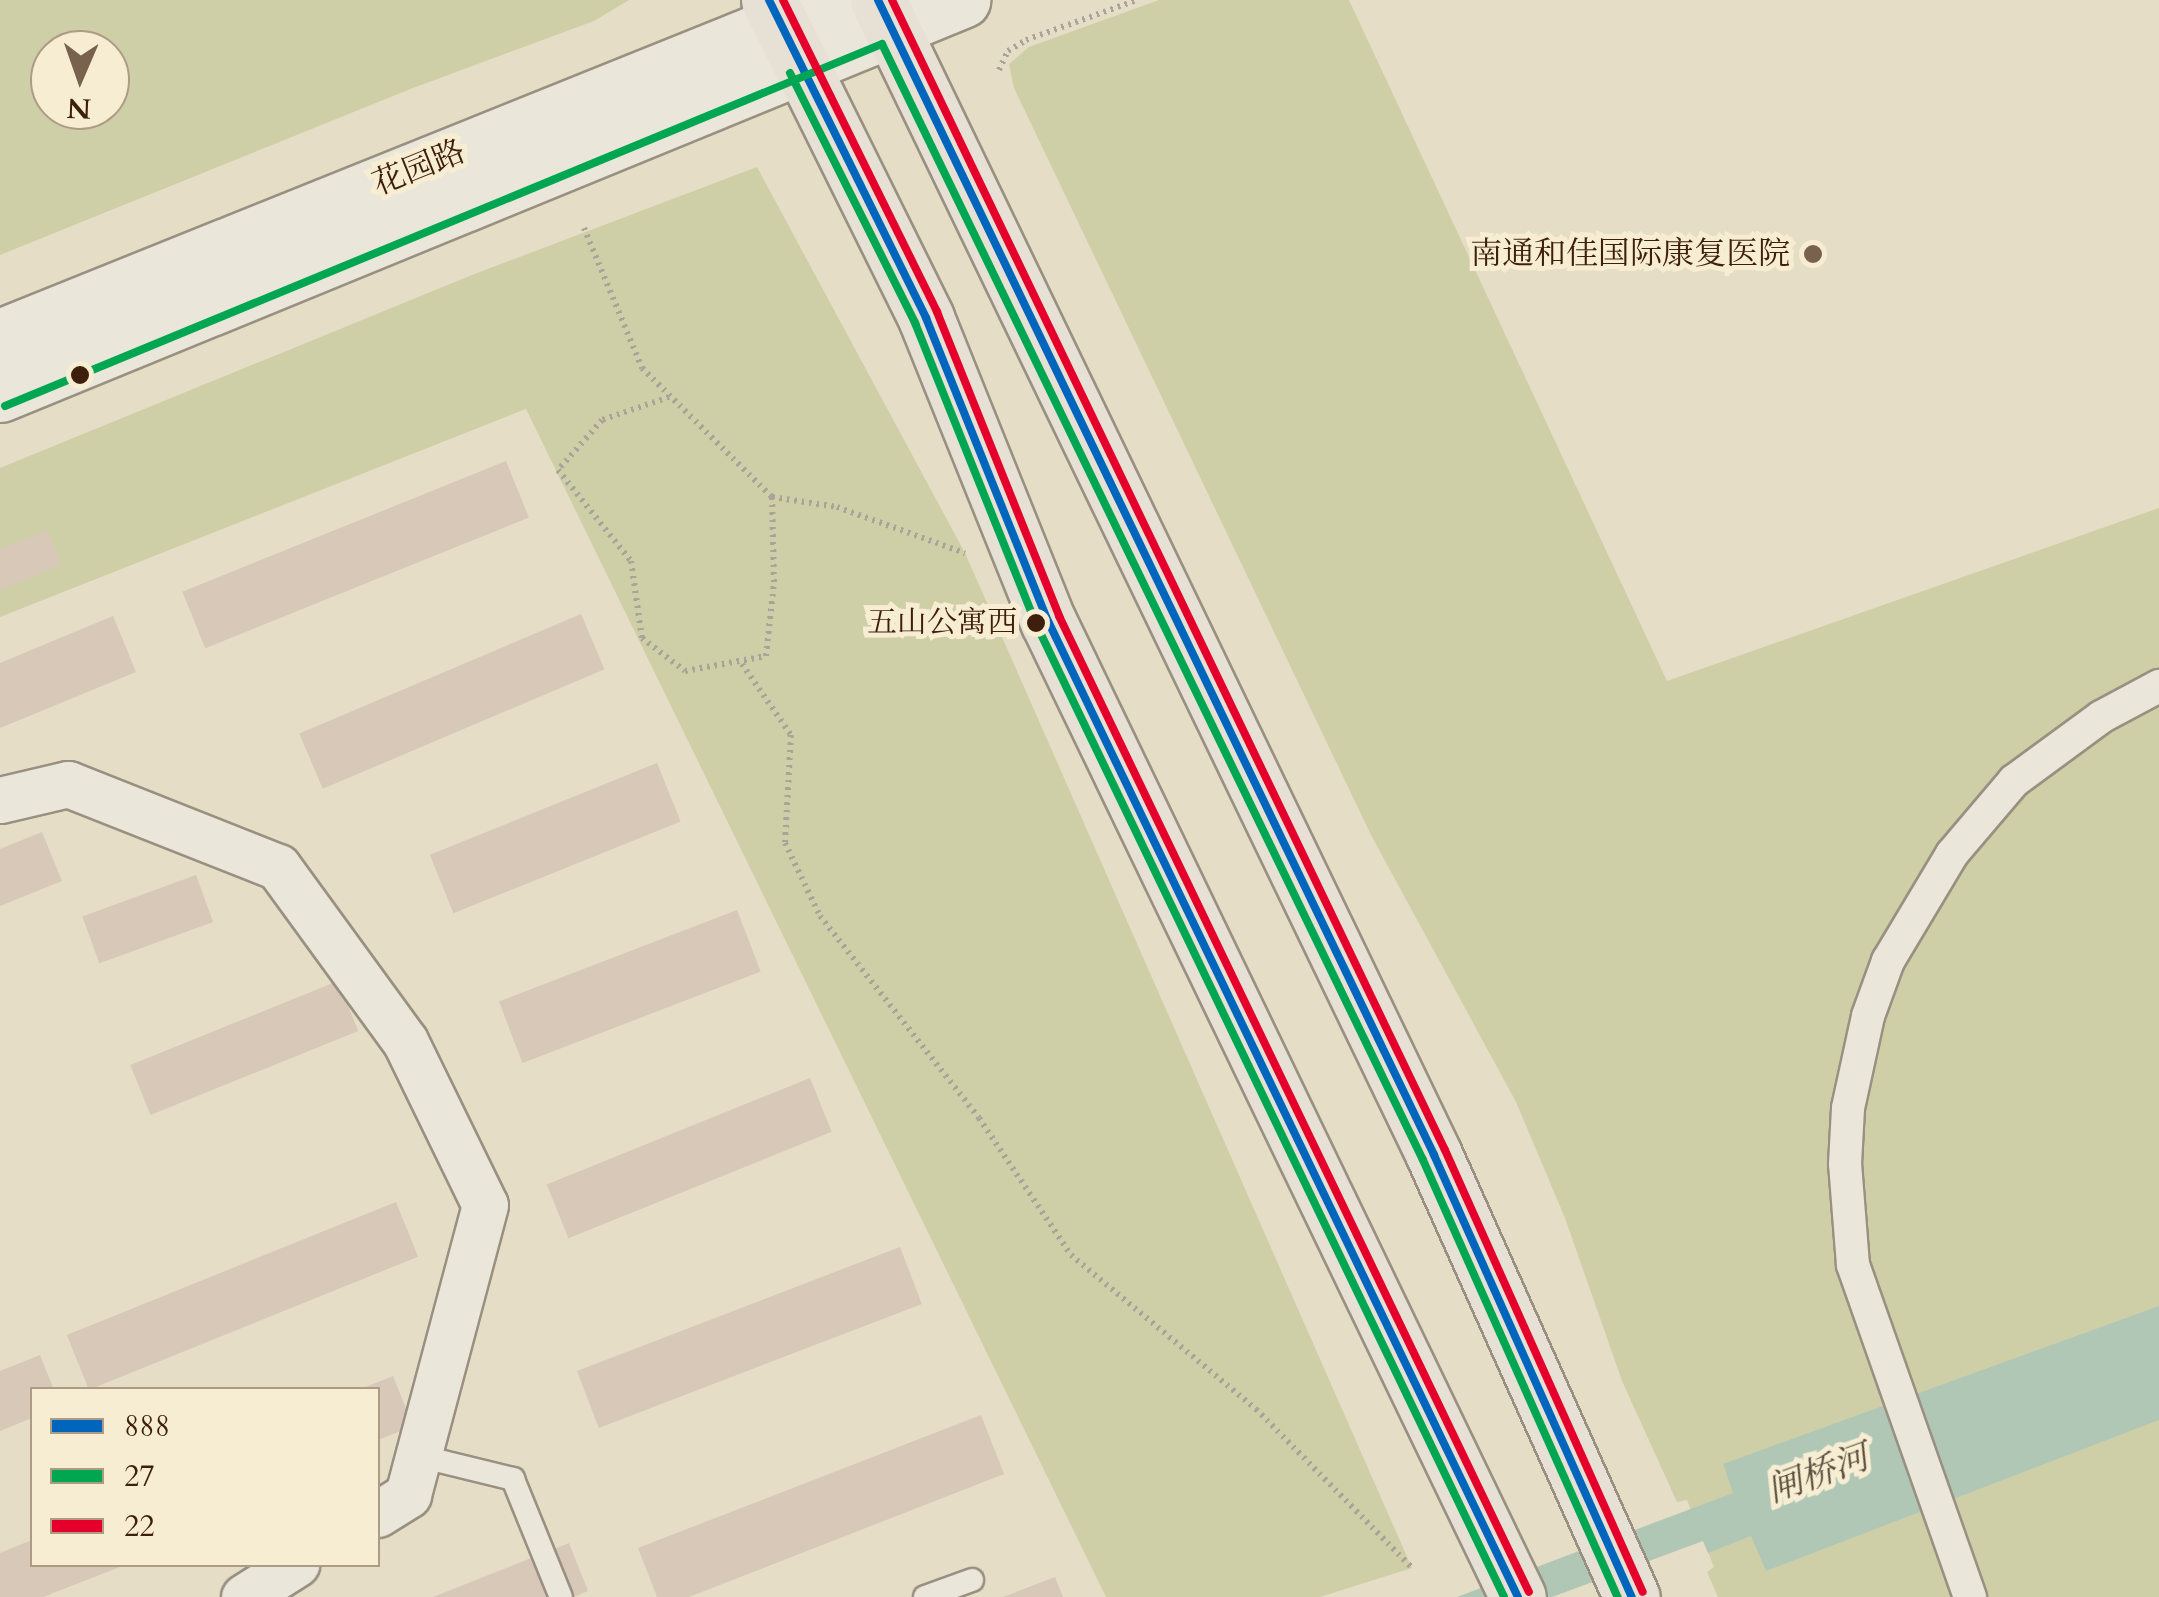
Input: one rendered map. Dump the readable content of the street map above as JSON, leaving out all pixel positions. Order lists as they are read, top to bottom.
{
  "streets": {
    "main road": ["花园路"]
  },
  "water": ["闸桥河"],
  "places": ["南通和佳国际康复医院", "五山公寓西"],
  "lines": ["transit line 888", "transit line 22", "transit line 27"],
  "legend": ["888", "27", "22"],
  "north": "bottom"
}
